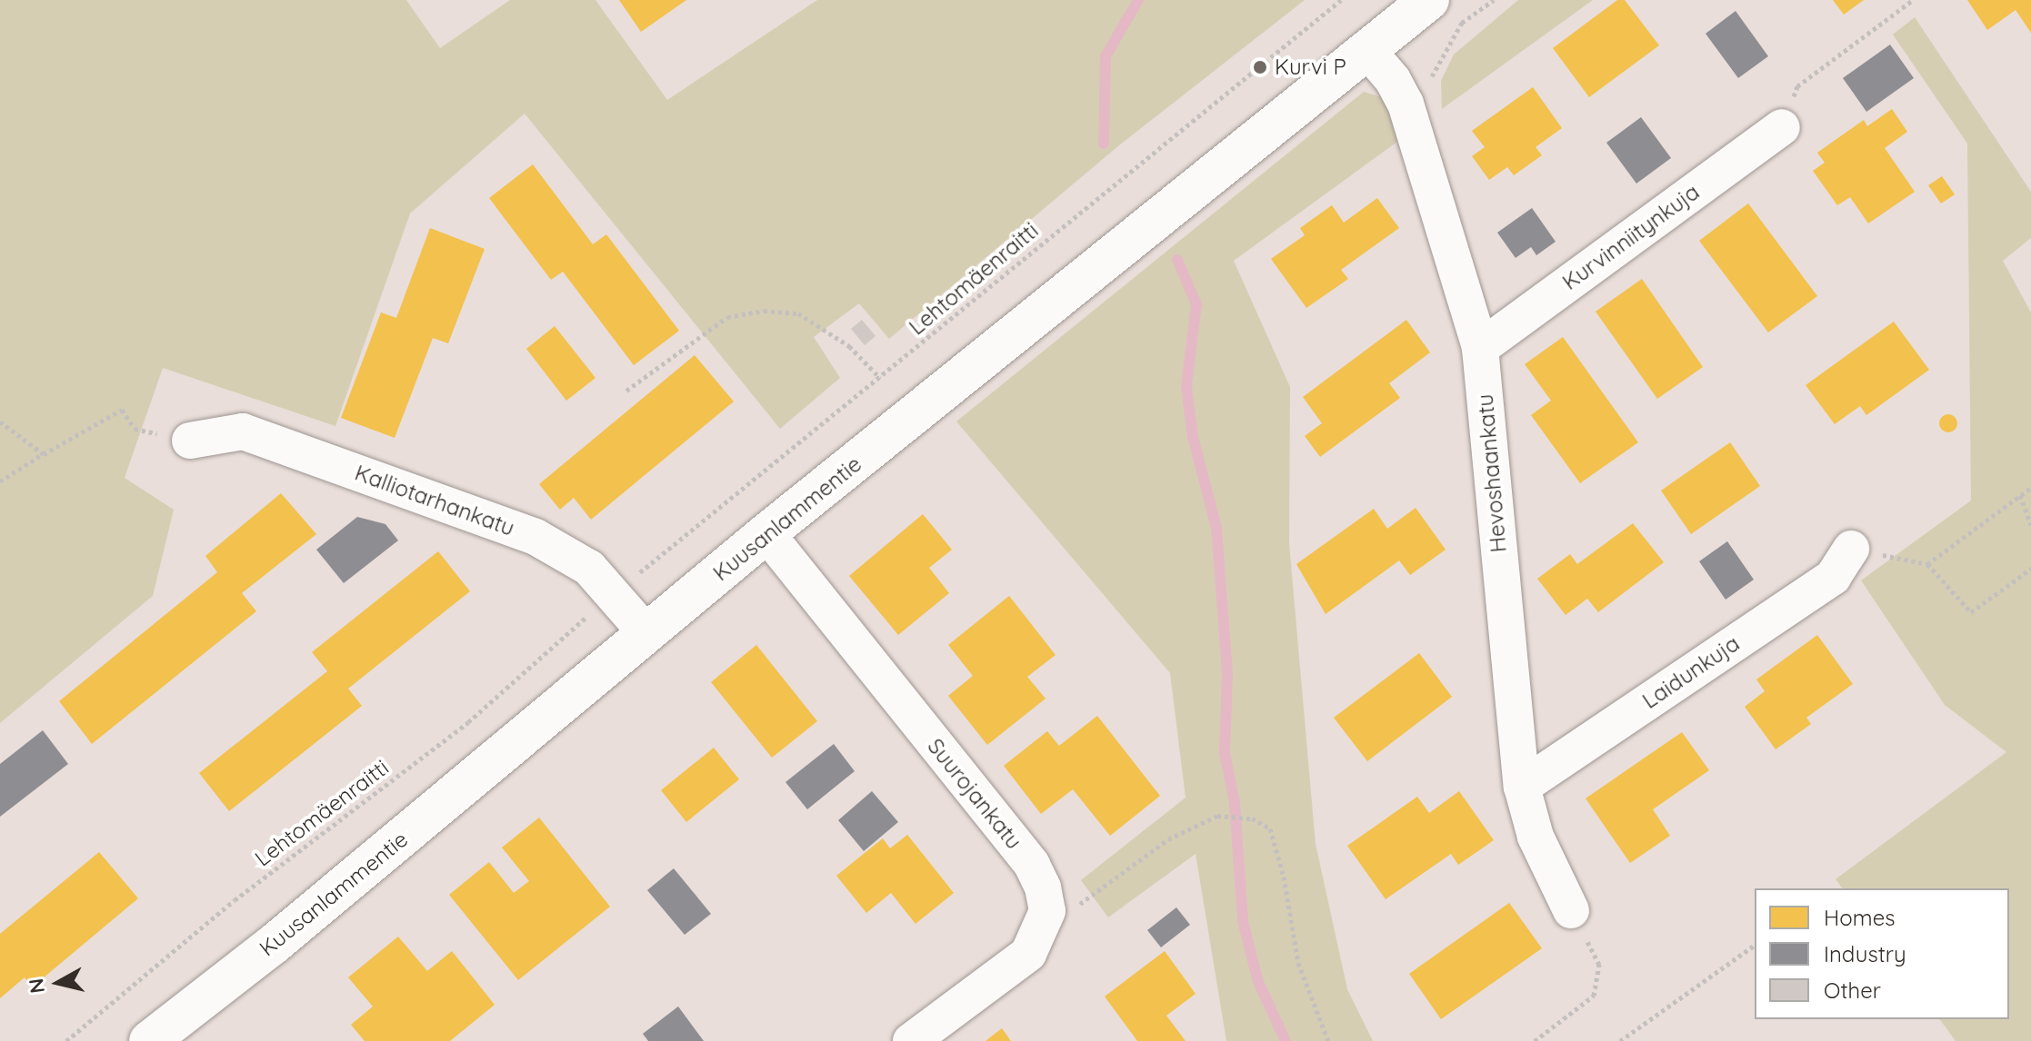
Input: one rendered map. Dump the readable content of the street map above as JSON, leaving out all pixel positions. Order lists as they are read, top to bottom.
{
  "streets": {
    "street": [
      "Kurvinniitynkuja",
      "Hevoshaankatu",
      "Kalliotarhankatu",
      "Kuusanlammentie",
      "Laidunkuja",
      "Suurojankatu"
    ],
    "path": ["Lehtomäenraitti"]
  },
  "crossings": [
    ["Kurvinniitynkuja", "Hevoshaankatu"],
    ["Hevoshaankatu", "Kuusanlammentie"],
    ["Hevoshaankatu", "Laidunkuja"],
    ["Kalliotarhankatu", "Kuusanlammentie"],
    ["Kuusanlammentie", "Suurojankatu"]
  ],
  "places": ["Kurvi P"],
  "legend": ["Homes", "Industry", "Other"],
  "north": "left"
}
